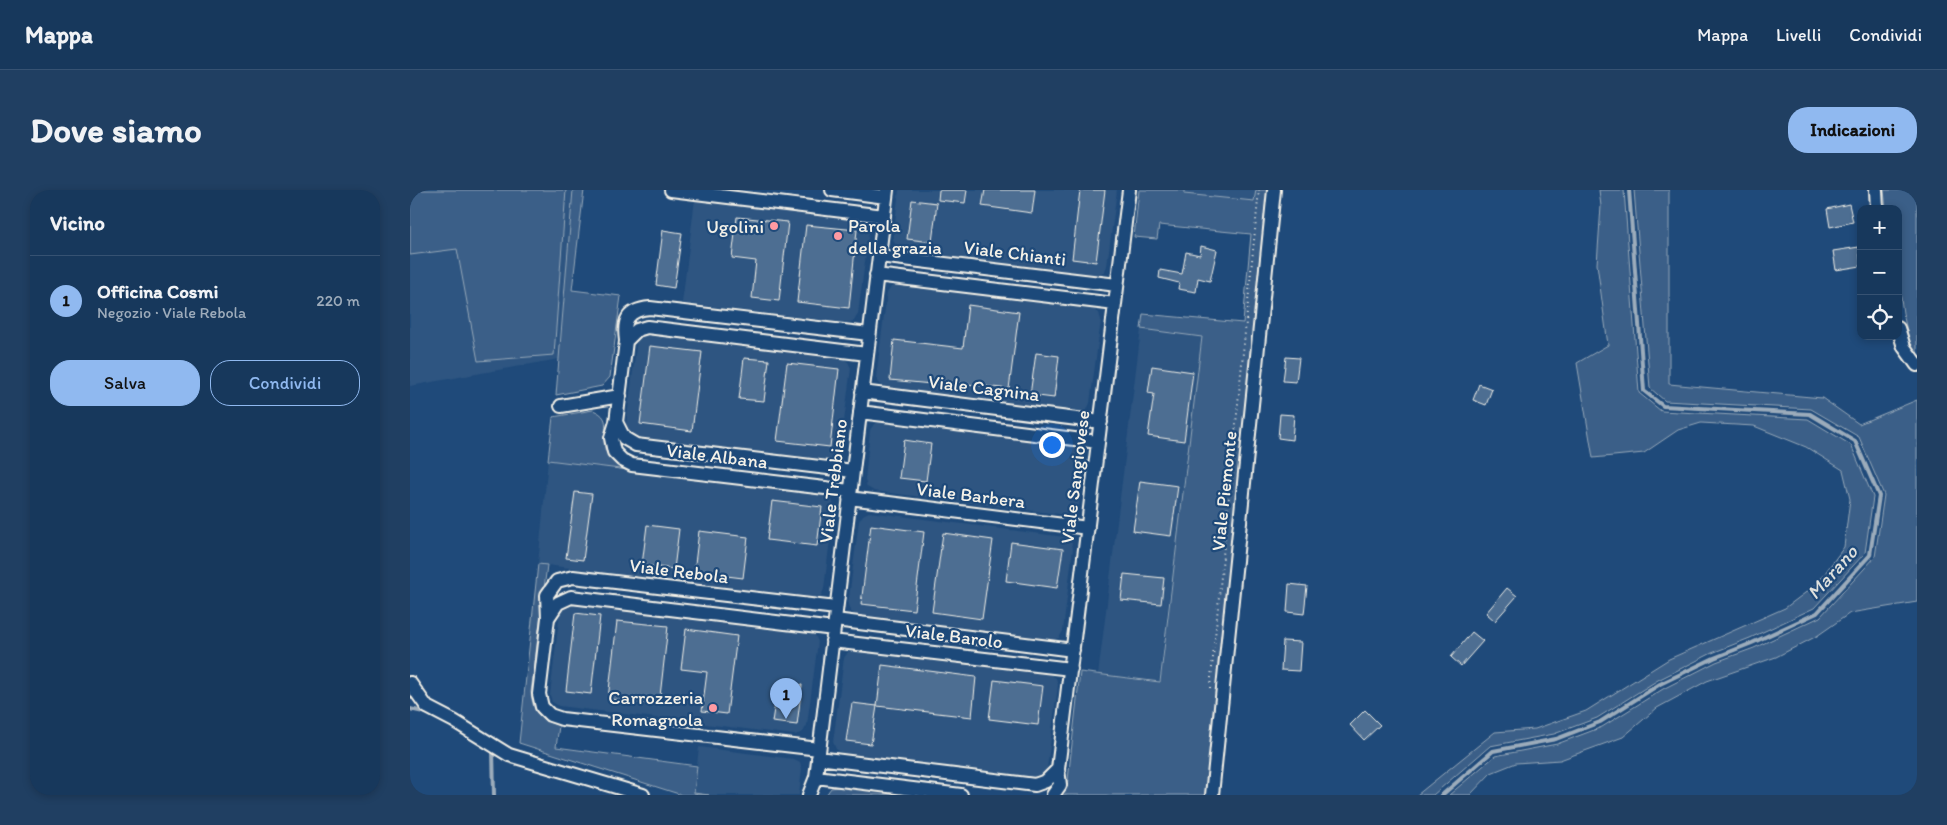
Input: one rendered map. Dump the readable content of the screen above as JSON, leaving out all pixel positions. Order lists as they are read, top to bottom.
{
  "streets": {
    "street": [
      "Viale Chianti",
      "Viale Cagnina",
      "Viale Albana",
      "Viale Sangiovese",
      "Viale Trebbiano",
      "Viale Piemonte",
      "Viale Barbera",
      "Viale Rebola",
      "Viale Barolo"
    ]
  },
  "crossings": [
    ["Viale Chianti", "Viale Sangiovese"],
    ["Viale Chianti", "Viale Trebbiano"],
    ["Viale Cagnina", "Viale Sangiovese"],
    ["Viale Cagnina", "Viale Trebbiano"],
    ["Viale Albana", "Viale Trebbiano"],
    ["Viale Albana", "Viale Barbera"],
    ["Viale Sangiovese", "Viale Barbera"],
    ["Viale Sangiovese", "Viale Barolo"],
    ["Viale Trebbiano", "Viale Barbera"],
    ["Viale Trebbiano", "Viale Rebola"],
    ["Viale Trebbiano", "Viale Barolo"],
    ["Viale Rebola", "Viale Barolo"]
  ],
  "water": ["Marano"],
  "places": ["Ugolini", "Parola della grazia", "Carrozzeria Romagnola"],
  "page": {
    "header": "Mappa",
    "nav": ["Mappa", "Livelli", "Condividi"],
    "buttons": [
      "Indicazioni",
      ["Salva", "Condividi"]
    ],
    "title": "Dove siamo",
    "heading": "Vicino",
    "map_buttons": ["+", "−"],
    "list": [
      {
        "mark": "1",
        "name": "Officina Cosmi",
        "note": "Negozio · Viale Rebola",
        "value": "220 m"
      }
    ],
    "pins": "1"
  }
}
